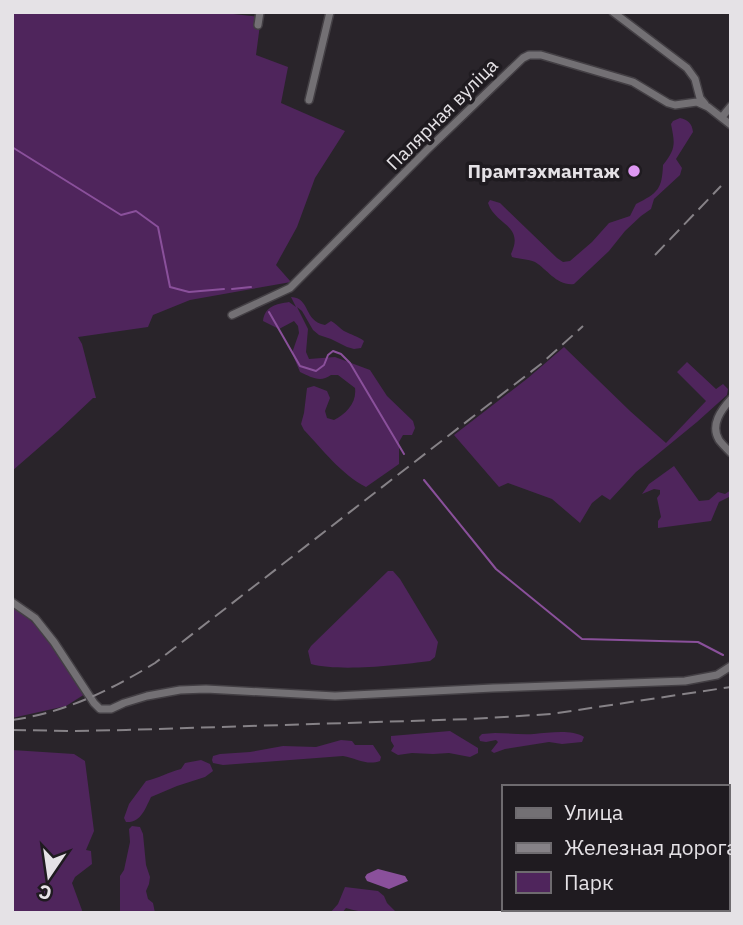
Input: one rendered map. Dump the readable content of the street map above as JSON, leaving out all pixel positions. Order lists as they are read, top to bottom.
{
  "streets": {
    "street": ["Палярная вуліца"]
  },
  "places": ["Прамтэхмантаж"],
  "legend": ["Улица", "Железная дорога", "Парк"],
  "north": "bottom"
}
